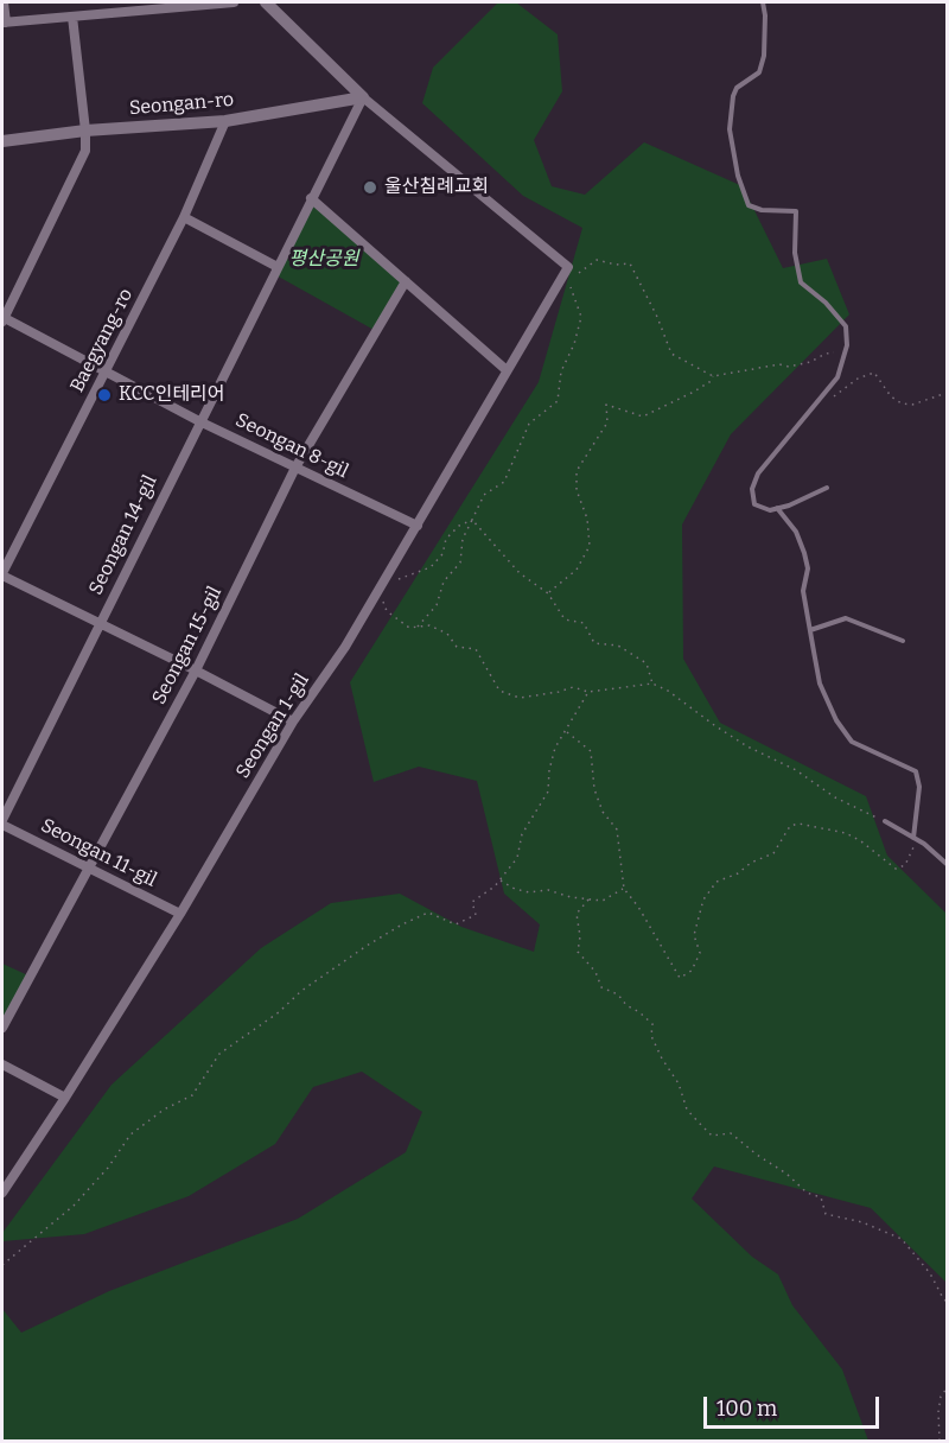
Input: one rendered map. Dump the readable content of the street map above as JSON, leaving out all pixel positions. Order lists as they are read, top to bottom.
{
  "streets": {
    "street": [
      "Seongan-ro",
      "Baegyang-ro",
      "Seongan 8-gil",
      "Seongan 14-gil",
      "Seongan 15-gil",
      "Seongan 1-gil",
      "Seongan 11-gil"
    ]
  },
  "crossings": [
    ["Seongan-ro", "Baegyang-ro"],
    ["Seongan-ro", "Seongan 14-gil"],
    ["Baegyang-ro", "Seongan 8-gil"],
    ["Seongan 8-gil", "Seongan 14-gil"],
    ["Seongan 8-gil", "Seongan 15-gil"],
    ["Seongan 8-gil", "Seongan 1-gil"],
    ["Seongan 14-gil", "Seongan 11-gil"],
    ["Seongan 15-gil", "Seongan 11-gil"],
    ["Seongan 1-gil", "Seongan 11-gil"]
  ],
  "parks": ["평산공원"],
  "places": ["울산침례교회", "KCC인테리어"],
  "scale_bar": "100 m"
}
